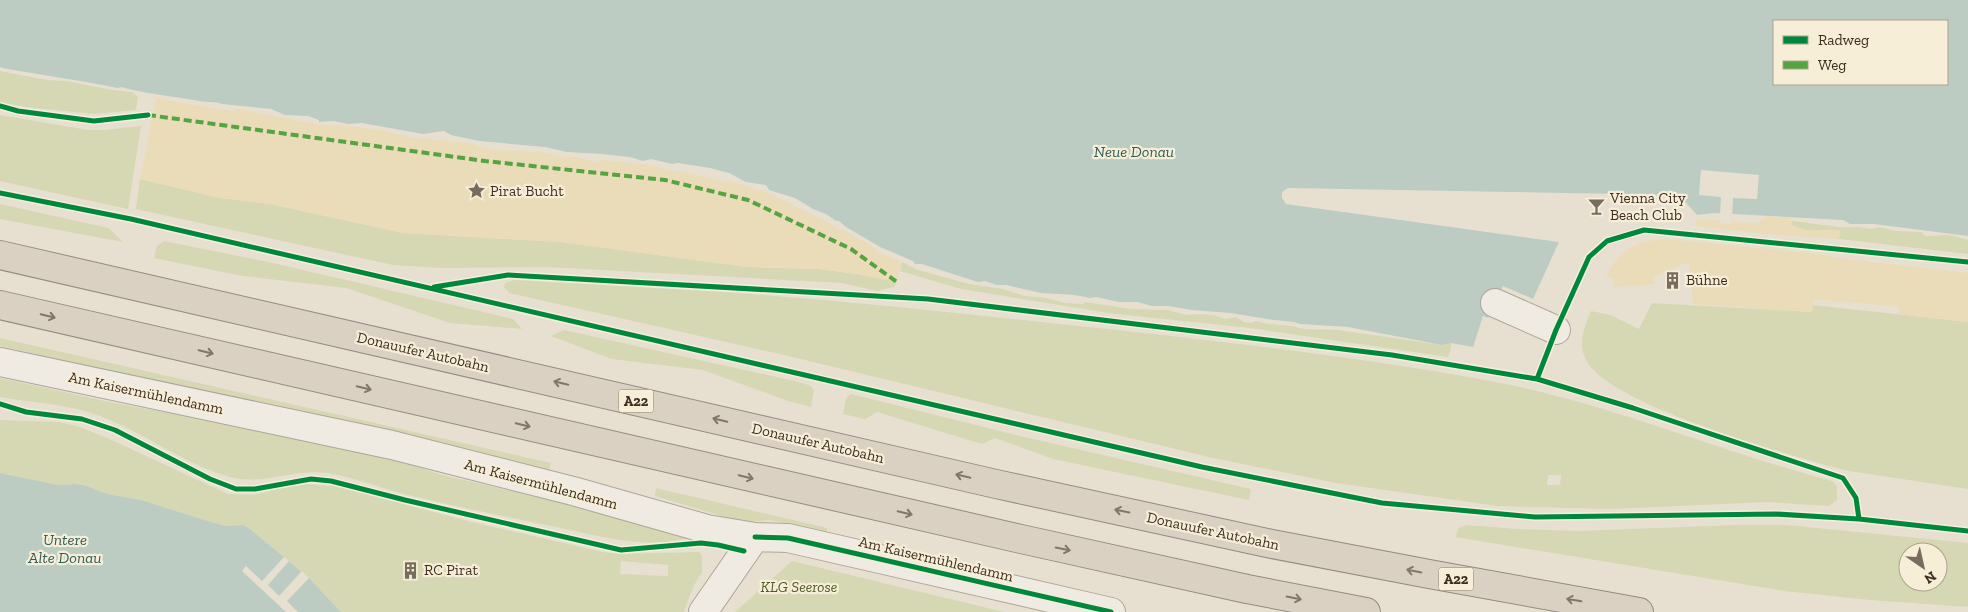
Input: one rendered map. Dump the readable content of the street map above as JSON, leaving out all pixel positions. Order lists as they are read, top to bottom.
{
  "streets": {
    "highway": ["Donauufer Autobahn", "A22"],
    "street": ["Am Kaisermühlendamm"]
  },
  "water": ["Neue Donau", "Untere Alte Donau"],
  "parks": ["KLG Seerose"],
  "places": {
    "place": ["Pirat Bucht"],
    "bar": ["Vienna City Beach Club"],
    "building": ["Bühne", "RC Pirat"]
  },
  "legend": ["Radweg", "Weg"],
  "north": "bottom right"
}
